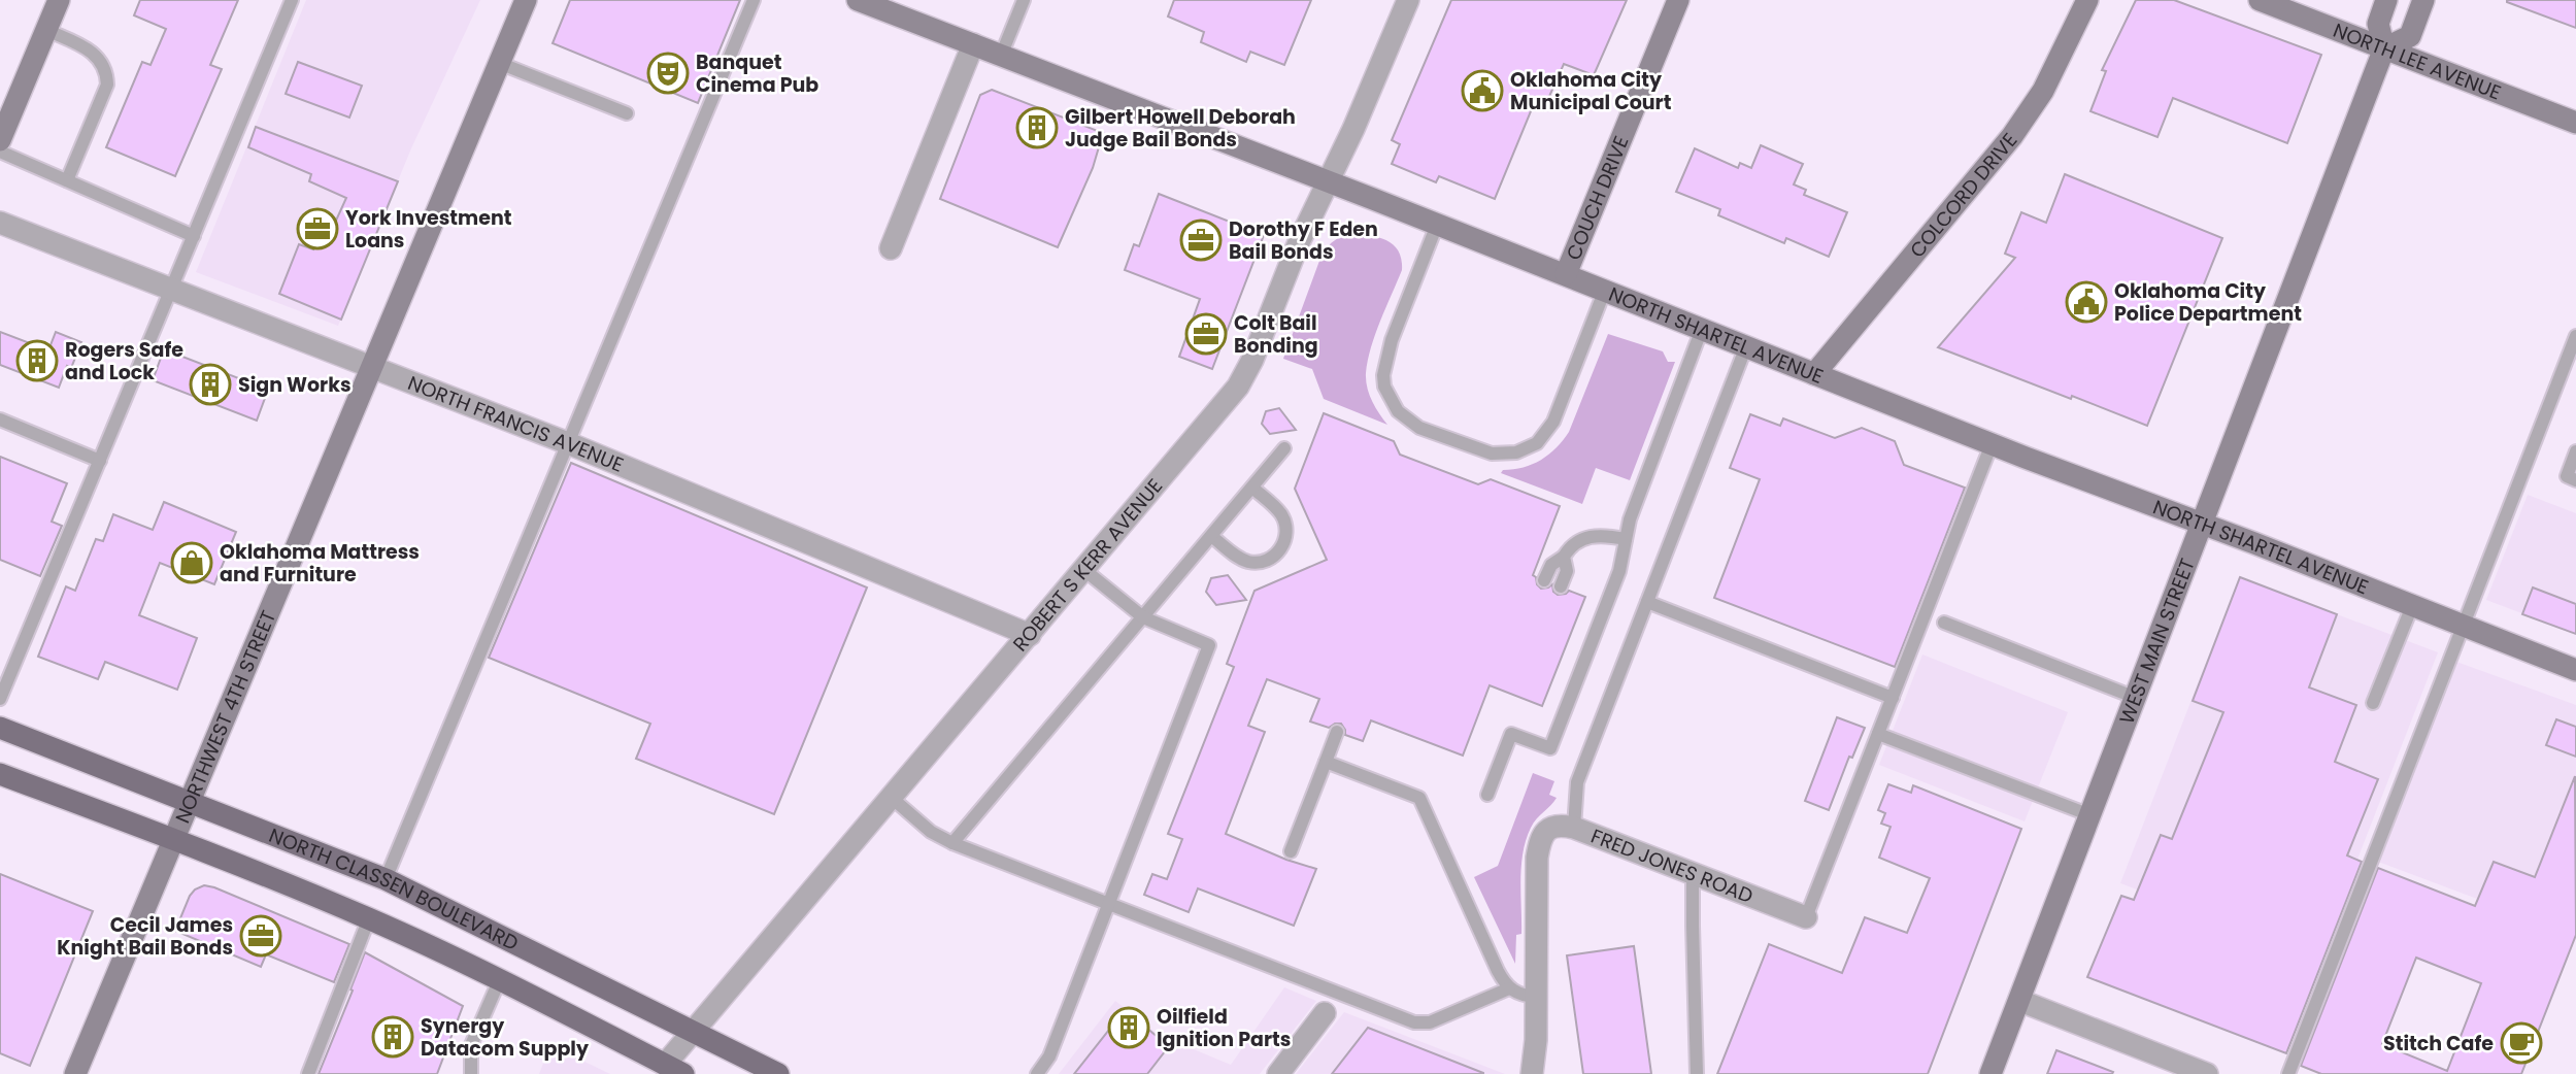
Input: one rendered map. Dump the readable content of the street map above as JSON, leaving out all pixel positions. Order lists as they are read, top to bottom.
{
  "streets": {
    "main road": [
      "NORTH LEE AVENUE",
      "COLCORD DRIVE",
      "COUCH DRIVE",
      "NORTH SHARTEL AVENUE",
      "WEST MAIN STREET",
      "NORTHWEST 4TH STREET",
      "NORTH CLASSEN BOULEVARD"
    ],
    "street": ["NORTH FRANCIS AVENUE", "ROBERT S KERR AVENUE", "FRED JONES ROAD"]
  },
  "crossings": [
    ["NORTH LEE AVENUE", "WEST MAIN STREET"],
    ["COLCORD DRIVE", "NORTH SHARTEL AVENUE"],
    ["COUCH DRIVE", "NORTH SHARTEL AVENUE"],
    ["NORTH SHARTEL AVENUE", "ROBERT S KERR AVENUE"],
    ["NORTH SHARTEL AVENUE", "WEST MAIN STREET"],
    ["NORTH FRANCIS AVENUE", "ROBERT S KERR AVENUE"],
    ["NORTH FRANCIS AVENUE", "NORTHWEST 4TH STREET"],
    ["ROBERT S KERR AVENUE", "NORTH CLASSEN BOULEVARD"],
    ["NORTHWEST 4TH STREET", "NORTH CLASSEN BOULEVARD"]
  ],
  "places": {
    "theatre": ["Banquet Cinema Pub"],
    "public building": ["Oklahoma City Municipal Court", "Oklahoma City Police Department"],
    "building": [
      "Gilbert Howell Deborah Judge Bail Bonds",
      "Rogers Safe and Lock",
      "Sign Works",
      "Oilfield Ignition Parts",
      "Synergy Datacom Supply"
    ],
    "office": [
      "York Investment Loans",
      "Dorothy F Eden Bail Bonds",
      "Colt Bail Bonding",
      "Cecil James Knight Bail Bonds"
    ],
    "shop": ["Oklahoma Mattress and Furniture"],
    "cafe": ["Stitch Cafe"]
  }
}
